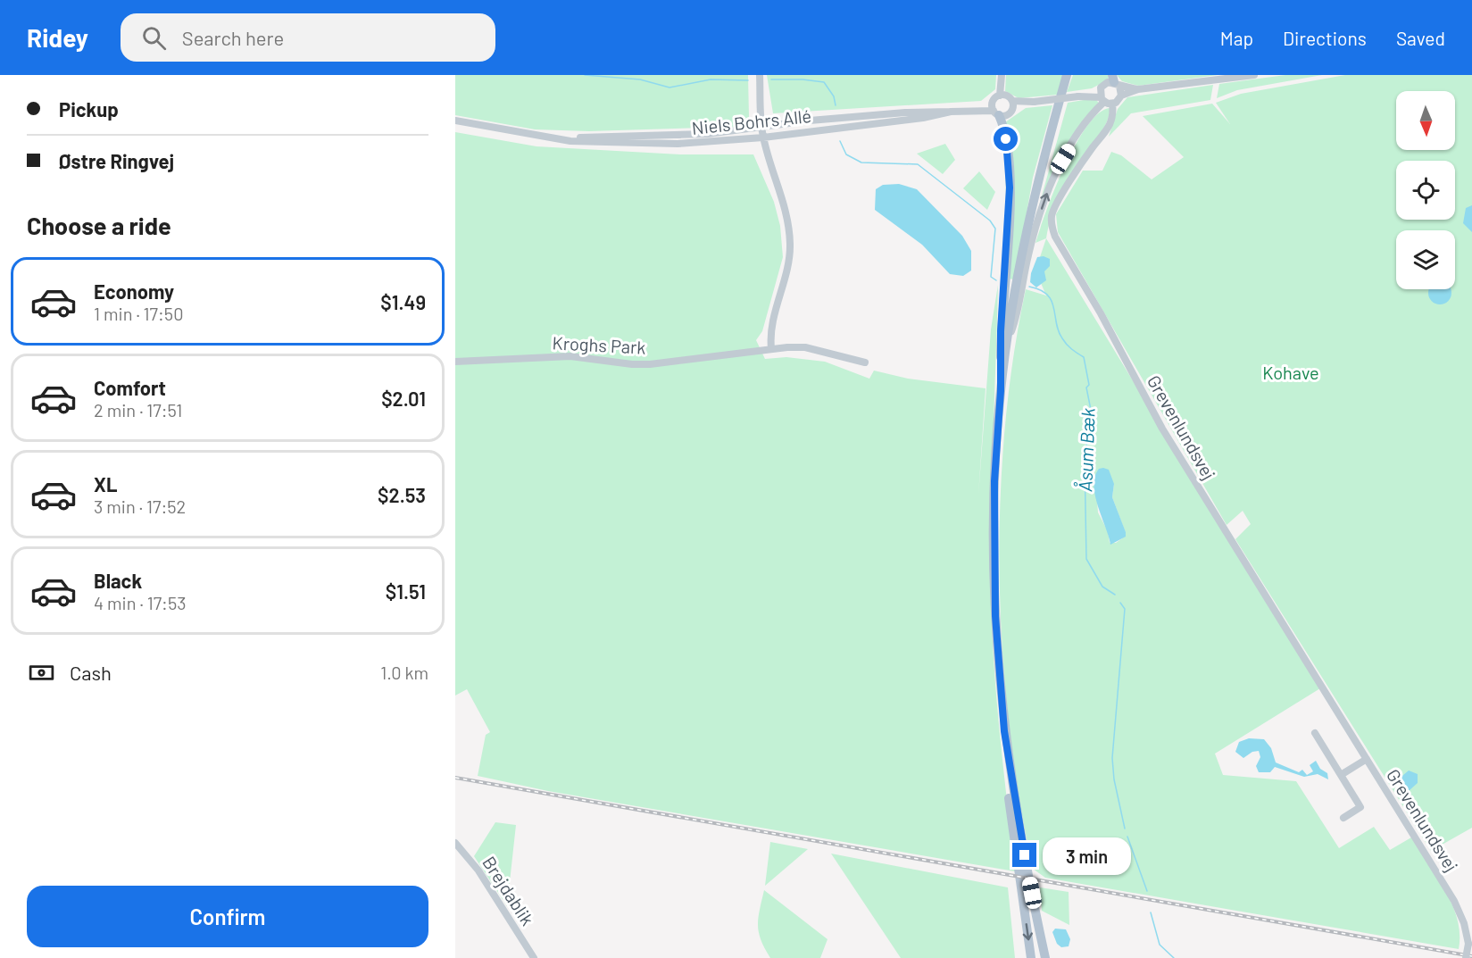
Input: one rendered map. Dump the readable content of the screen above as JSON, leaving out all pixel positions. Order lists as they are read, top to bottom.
{
  "streets": {
    "street": [
      "Niels Bohrs Allé",
      "Kroghs Park",
      "Grevenlundsvej",
      "Brejdablik"
    ]
  },
  "water": ["Åsum Bæk"],
  "parks": ["Kohave"],
  "north": "bottom",
  "page": {
    "header": "Ridey",
    "search": "Search here",
    "nav": ["Map", "Directions", "Saved"],
    "banner": ["Pickup", "Østre Ringvej"],
    "heading": "Choose a ride",
    "list": [
      {
        "name": "Economy",
        "note": "1 min · 17:50",
        "value": "$1.49"
      },
      {
        "name": "Comfort",
        "note": "2 min · 17:51",
        "value": "$2.01"
      },
      {
        "name": "XL",
        "note": "3 min · 17:52",
        "value": "$2.53"
      },
      {
        "name": "Black",
        "note": "4 min · 17:53",
        "value": "$1.51"
      }
    ],
    "pay": ["Cash", "1.0 km"],
    "bubble": "3 min",
    "buttons": "Confirm"
  }
}
